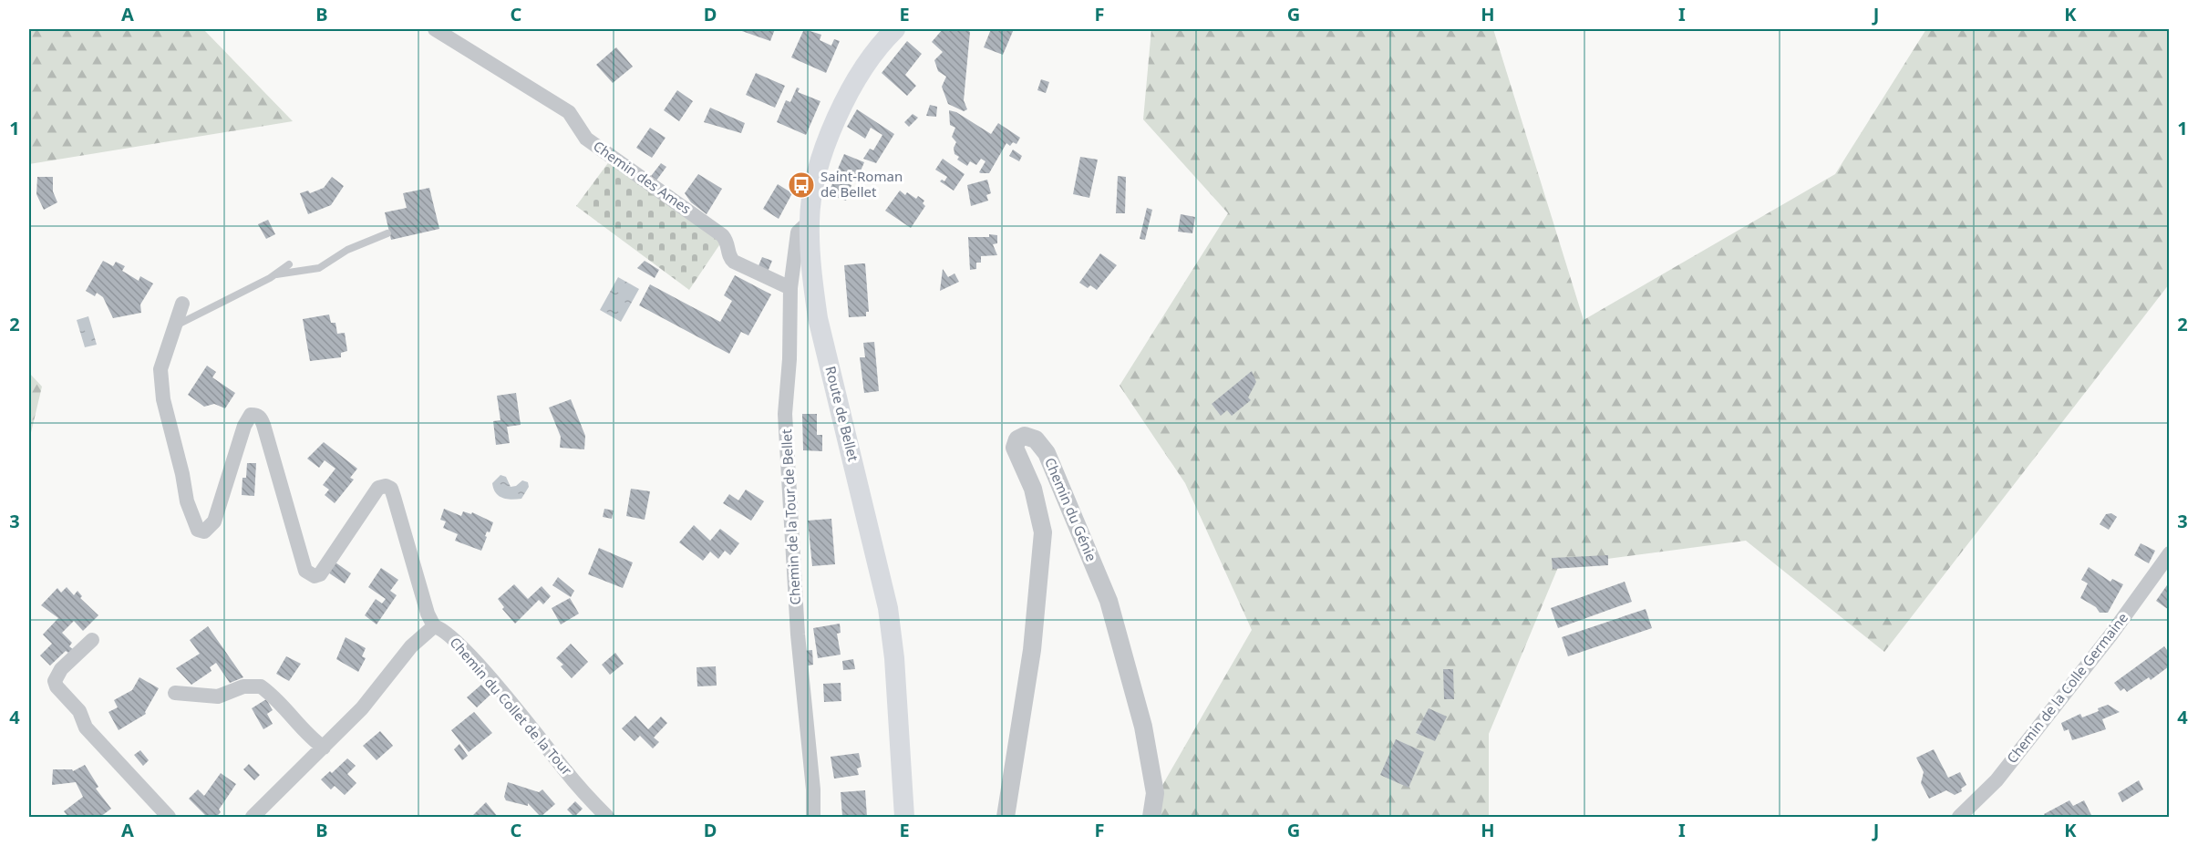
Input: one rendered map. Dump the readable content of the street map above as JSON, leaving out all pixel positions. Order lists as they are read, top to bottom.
{
  "streets": {
    "main road": ["Route de Bellet"],
    "street": [
      "Chemin des Ames",
      "Chemin du Génie",
      "Chemin de la Tour de Bellet",
      "Chemin de la Colle Germaine",
      "Chemin du Collet de la Tour"
    ]
  },
  "crossings": [
    ["Chemin des Ames", "Chemin de la Tour de Bellet"],
    ["Route de Bellet", "Chemin de la Tour de Bellet"]
  ],
  "places": {
    "bus stop": ["Saint-Roman de Bellet"]
  },
  "grid": {
    "columns": [
      "A",
      "B",
      "C",
      "D",
      "E",
      "F",
      "G",
      "H",
      "I",
      "J",
      "K"
    ],
    "rows": [
      "1",
      "2",
      "3",
      "4"
    ]
  }
}
